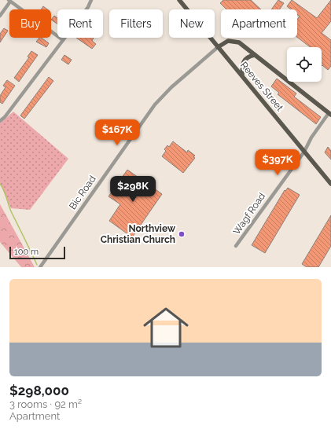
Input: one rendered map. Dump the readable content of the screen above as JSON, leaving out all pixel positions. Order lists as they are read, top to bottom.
{
  "streets": {
    "main road": ["Reeves Street"],
    "street": ["Bic Road", "Wagf Road"]
  },
  "crossings": [
    ["Reeves Street", "Bic Road"],
    ["Reeves Street", "Wagf Road"]
  ],
  "places": ["Northview Christian Church"],
  "scale_bar": "100 m",
  "page": {
    "chip": [
      "Buy",
      "Rent",
      "Filters",
      "New",
      "Apartment"
    ],
    "price": ["$167K", "$397K", "$298K"],
    "scale": "100 m",
    "list": [
      {
        "name": "$298,000",
        "note": "3 rooms · 92 m² · Apartment"
      }
    ]
  }
}
